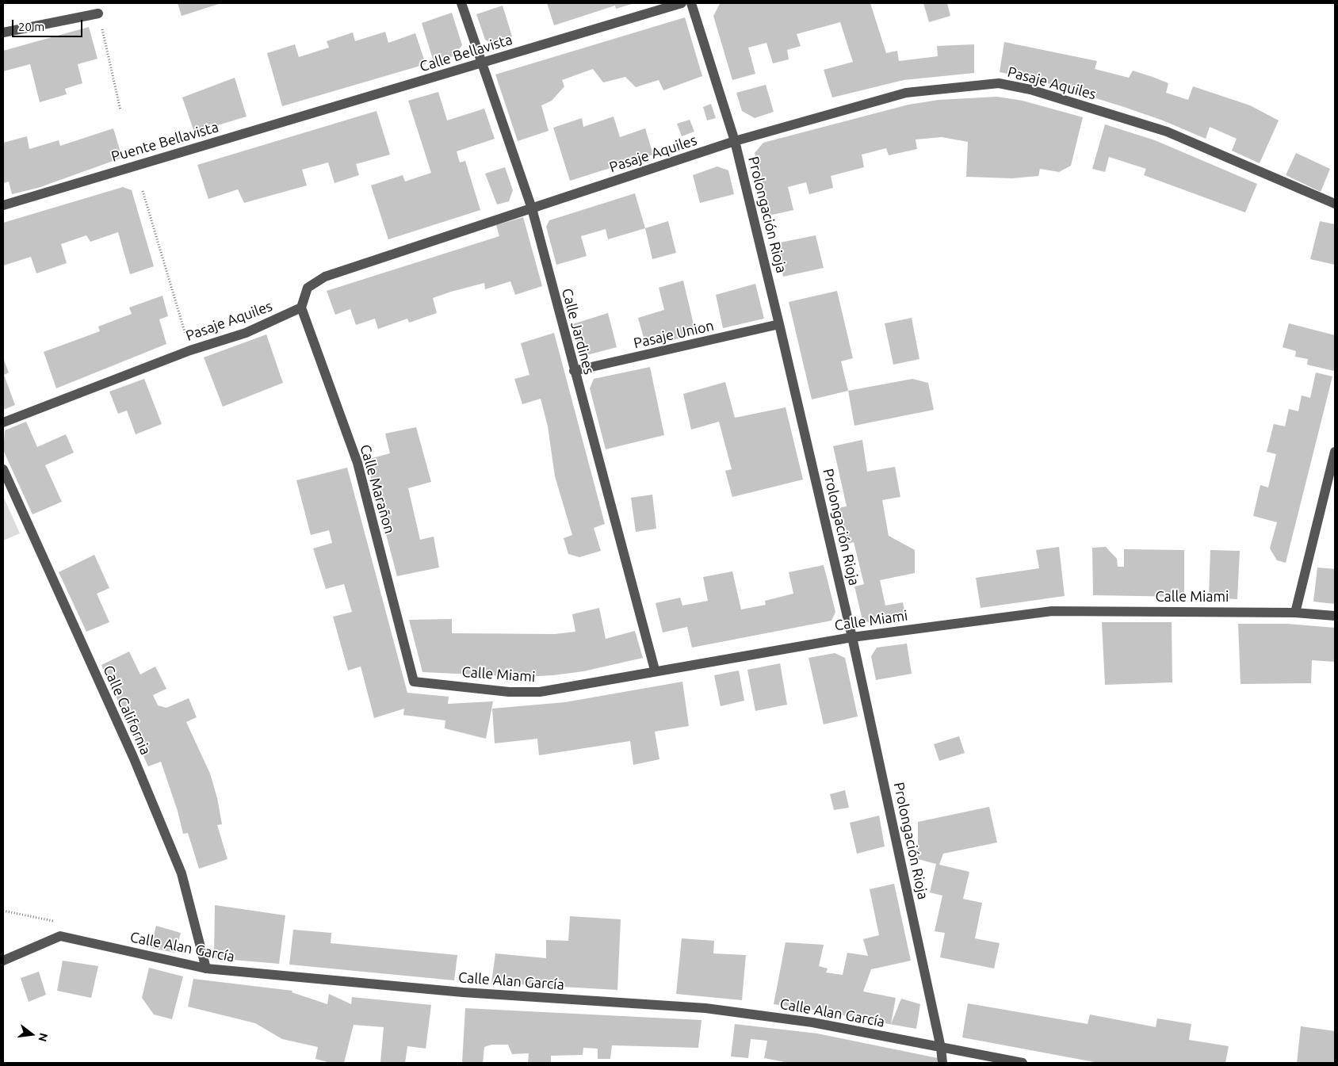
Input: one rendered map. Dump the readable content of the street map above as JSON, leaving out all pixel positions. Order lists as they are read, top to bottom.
{
  "streets": {
    "street": [
      "Calle Bellavista",
      "Pasaje Aquiles",
      "Puente Bellavista",
      "Prolongación Rioja",
      "Calle Jardines",
      "Pasaje Union",
      "Calle Marañon",
      "Calle Miami",
      "Calle California",
      "Calle Alan García"
    ]
  },
  "crossings": [
    ["Calle Bellavista", "Puente Bellavista"],
    ["Calle Bellavista", "Calle Jardines"],
    ["Pasaje Aquiles", "Prolongación Rioja"],
    ["Pasaje Aquiles", "Calle Jardines"],
    ["Pasaje Aquiles", "Calle Marañon"],
    ["Prolongación Rioja", "Pasaje Union"],
    ["Prolongación Rioja", "Calle Miami"],
    ["Prolongación Rioja", "Calle Alan García"],
    ["Calle Jardines", "Pasaje Union"],
    ["Calle Jardines", "Calle Miami"],
    ["Calle Marañon", "Calle Miami"],
    ["Calle California", "Calle Alan García"]
  ],
  "scale_bar": "20 m",
  "north": "right"
}
